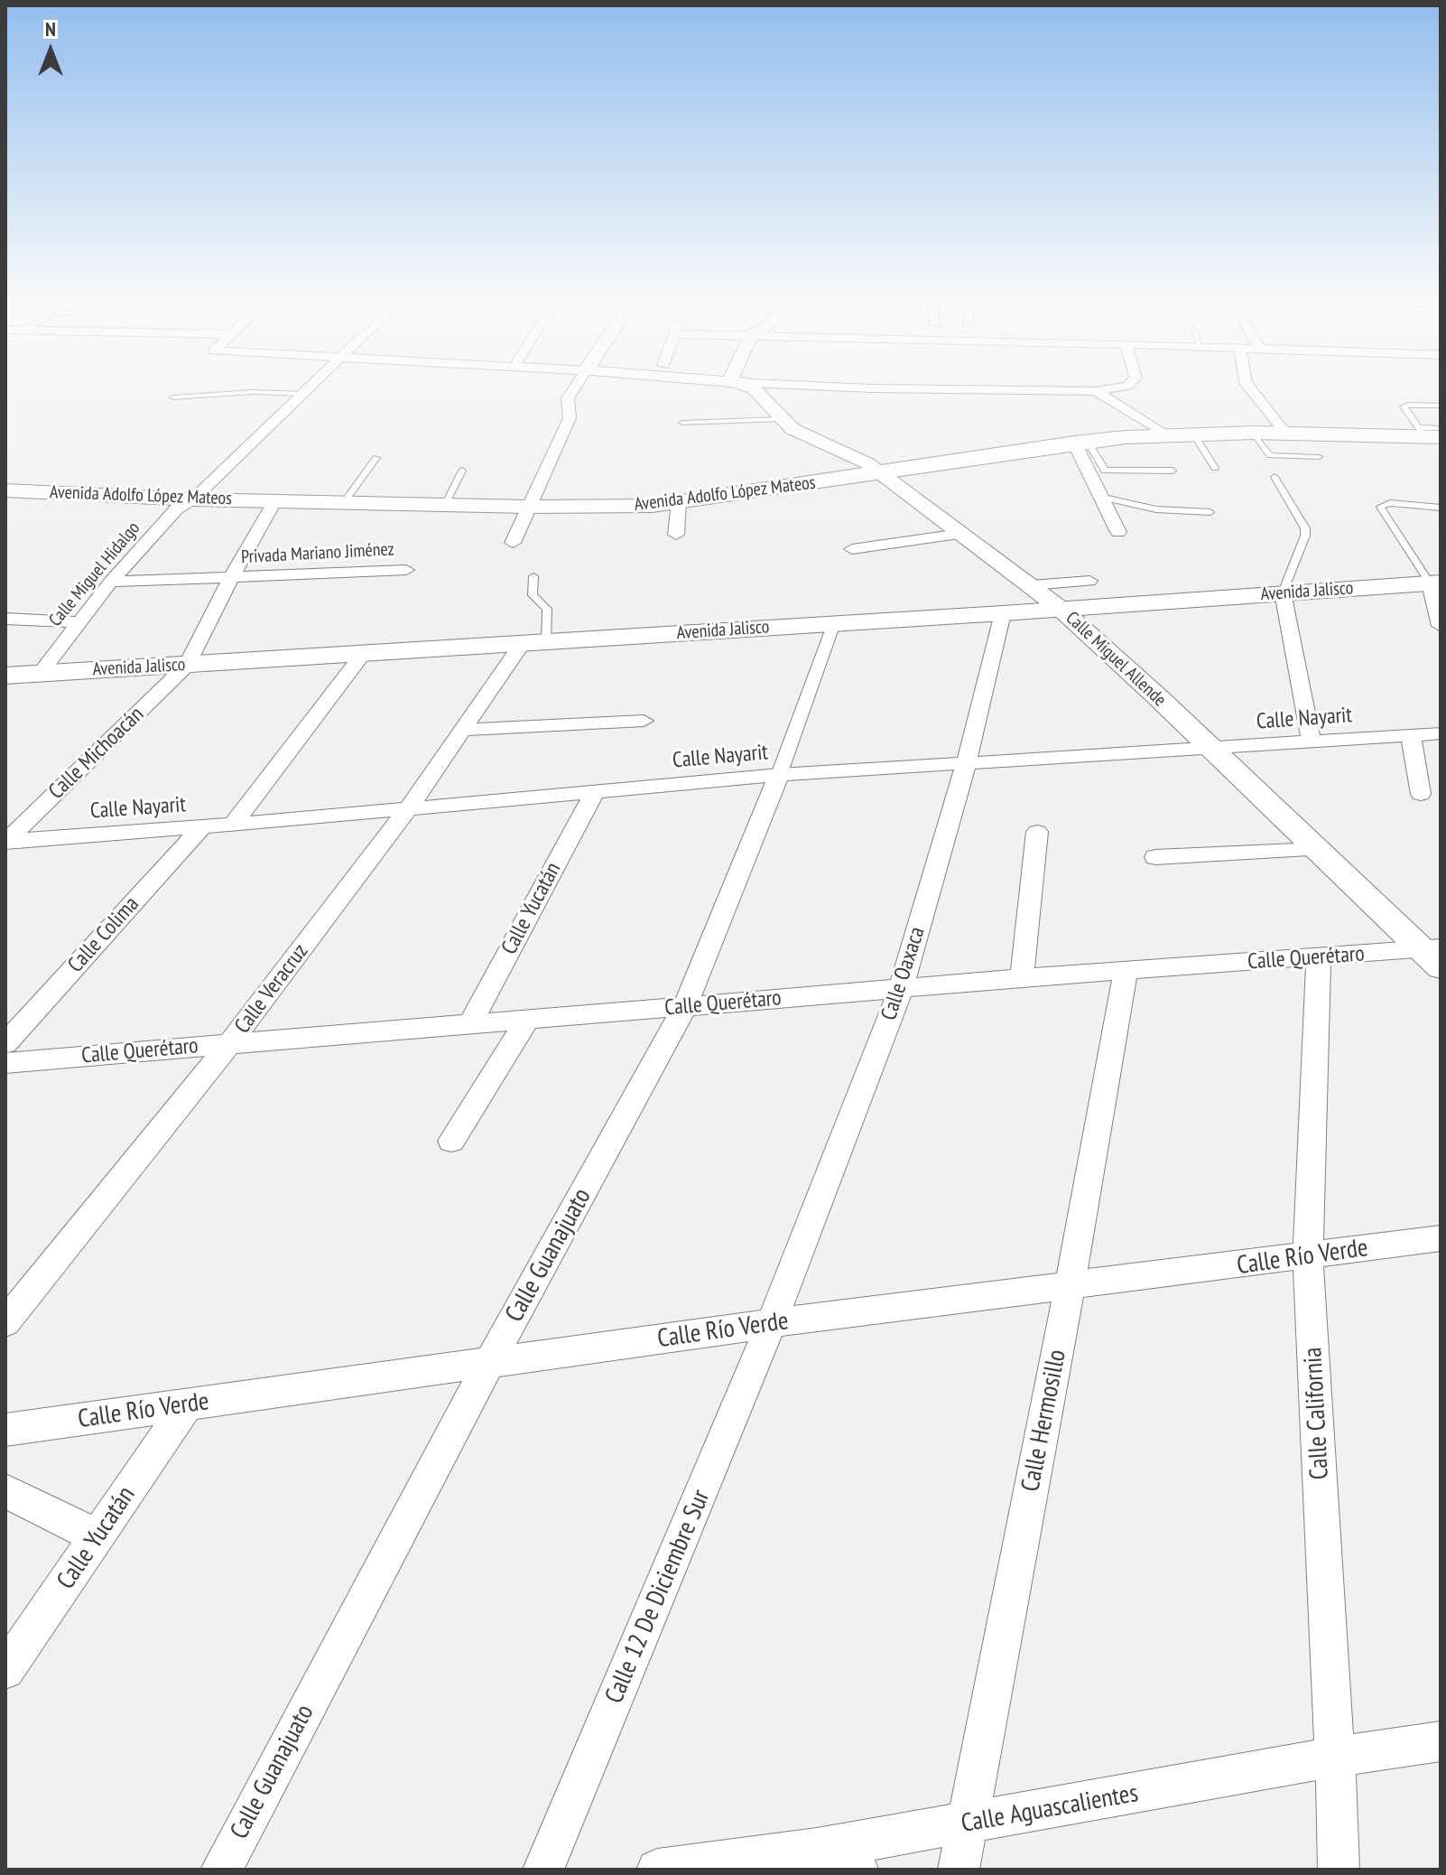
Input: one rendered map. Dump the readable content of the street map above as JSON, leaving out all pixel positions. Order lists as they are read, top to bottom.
{
  "streets": {
    "main road": ["Avenida Adolfo López Mateos", "Avenida Jalisco"],
    "street": [
      "Privada Mariano Jiménez",
      "Calle Miguel Hidalgo",
      "Calle Miguel Allende",
      "Calle Nayarit",
      "Calle Michoacán",
      "Calle Yucatán",
      "Calle Colima",
      "Calle Querétaro",
      "Calle Oaxaca",
      "Calle Veracruz",
      "Calle Guanajuato",
      "Calle Río Verde",
      "Calle California",
      "Calle Hermosillo",
      "Calle 12 De Diciembre Sur",
      "Calle Aguascalientes"
    ]
  },
  "crossings": [
    ["Avenida Adolfo López Mateos", "Calle Miguel Hidalgo"],
    ["Avenida Adolfo López Mateos", "Calle Miguel Allende"],
    ["Avenida Adolfo López Mateos", "Calle Michoacán"],
    ["Privada Mariano Jiménez", "Calle Miguel Hidalgo"],
    ["Privada Mariano Jiménez", "Calle Michoacán"],
    ["Calle Miguel Hidalgo", "Avenida Jalisco"],
    ["Avenida Jalisco", "Calle Miguel Allende"],
    ["Avenida Jalisco", "Calle Michoacán"],
    ["Avenida Jalisco", "Calle Oaxaca"],
    ["Avenida Jalisco", "Calle Veracruz"],
    ["Avenida Jalisco", "Calle Guanajuato"],
    ["Calle Miguel Allende", "Calle Nayarit"],
    ["Calle Miguel Allende", "Calle Querétaro"],
    ["Calle Nayarit", "Calle Michoacán"],
    ["Calle Nayarit", "Calle Yucatán"],
    ["Calle Nayarit", "Calle Colima"],
    ["Calle Nayarit", "Calle Oaxaca"],
    ["Calle Nayarit", "Calle Veracruz"],
    ["Calle Nayarit", "Calle Guanajuato"],
    ["Calle Yucatán", "Calle Querétaro"],
    ["Calle Yucatán", "Calle Río Verde"],
    ["Calle Querétaro", "Calle Oaxaca"],
    ["Calle Querétaro", "Calle Veracruz"],
    ["Calle Querétaro", "Calle Guanajuato"],
    ["Calle Querétaro", "Calle California"],
    ["Calle Querétaro", "Calle Hermosillo"],
    ["Calle Oaxaca", "Calle Río Verde"],
    ["Calle Oaxaca", "Calle 12 De Diciembre Sur"],
    ["Calle Guanajuato", "Calle Río Verde"],
    ["Calle Río Verde", "Calle California"],
    ["Calle Río Verde", "Calle Hermosillo"],
    ["Calle Río Verde", "Calle 12 De Diciembre Sur"],
    ["Calle California", "Calle Aguascalientes"],
    ["Calle Hermosillo", "Calle Aguascalientes"]
  ],
  "north": "top"
}
